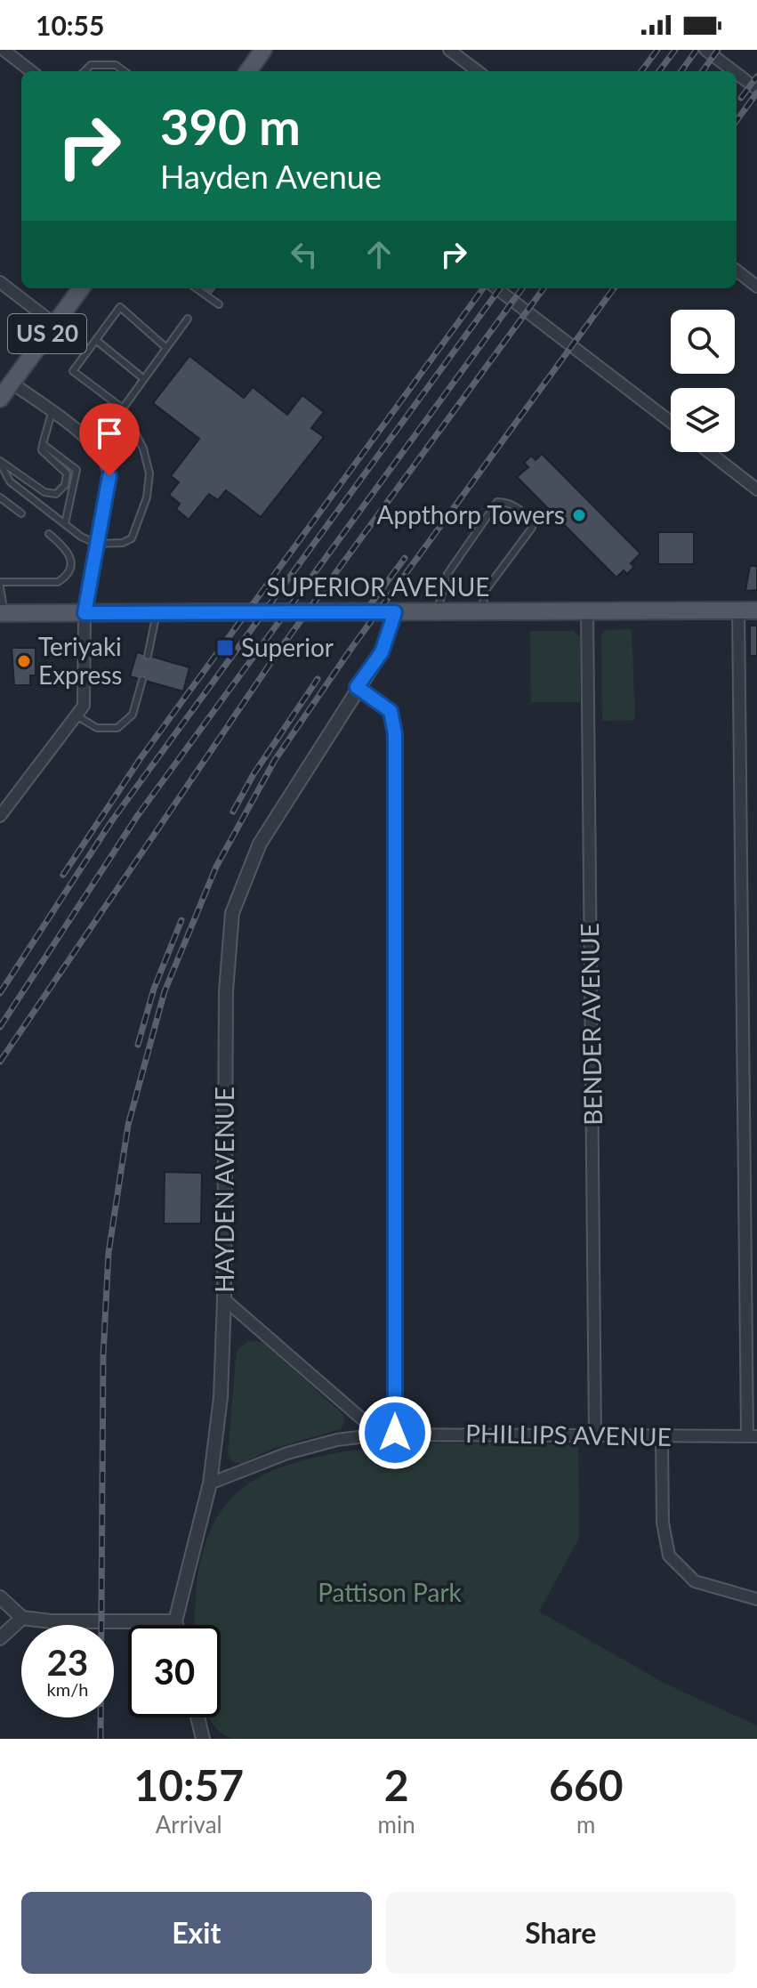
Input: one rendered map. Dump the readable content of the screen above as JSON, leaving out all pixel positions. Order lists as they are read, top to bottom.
{
  "streets": {
    "main road": ["US 20", "SUPERIOR AVENUE"],
    "street": ["BENDER AVENUE", "HAYDEN AVENUE", "PHILLIPS AVENUE"]
  },
  "crossings": [
    ["SUPERIOR AVENUE", "BENDER AVENUE"],
    ["SUPERIOR AVENUE", "HAYDEN AVENUE"],
    ["BENDER AVENUE", "PHILLIPS AVENUE"],
    ["HAYDEN AVENUE", "PHILLIPS AVENUE"]
  ],
  "parks": ["Pattison Park"],
  "places": {
    "other": ["Appthorp Towers", "Teriyaki Express"],
    "transit": ["Superior"]
  },
  "page": {
    "status": "10:55",
    "turn": ["390 m", "Hayden Avenue"],
    "speed": "23 km/h",
    "limit": "30",
    "eta": [
      "10:57",
      "Arrival",
      "2",
      "min",
      "660",
      "m"
    ],
    "buttons": ["Exit", "Share"]
  }
}
